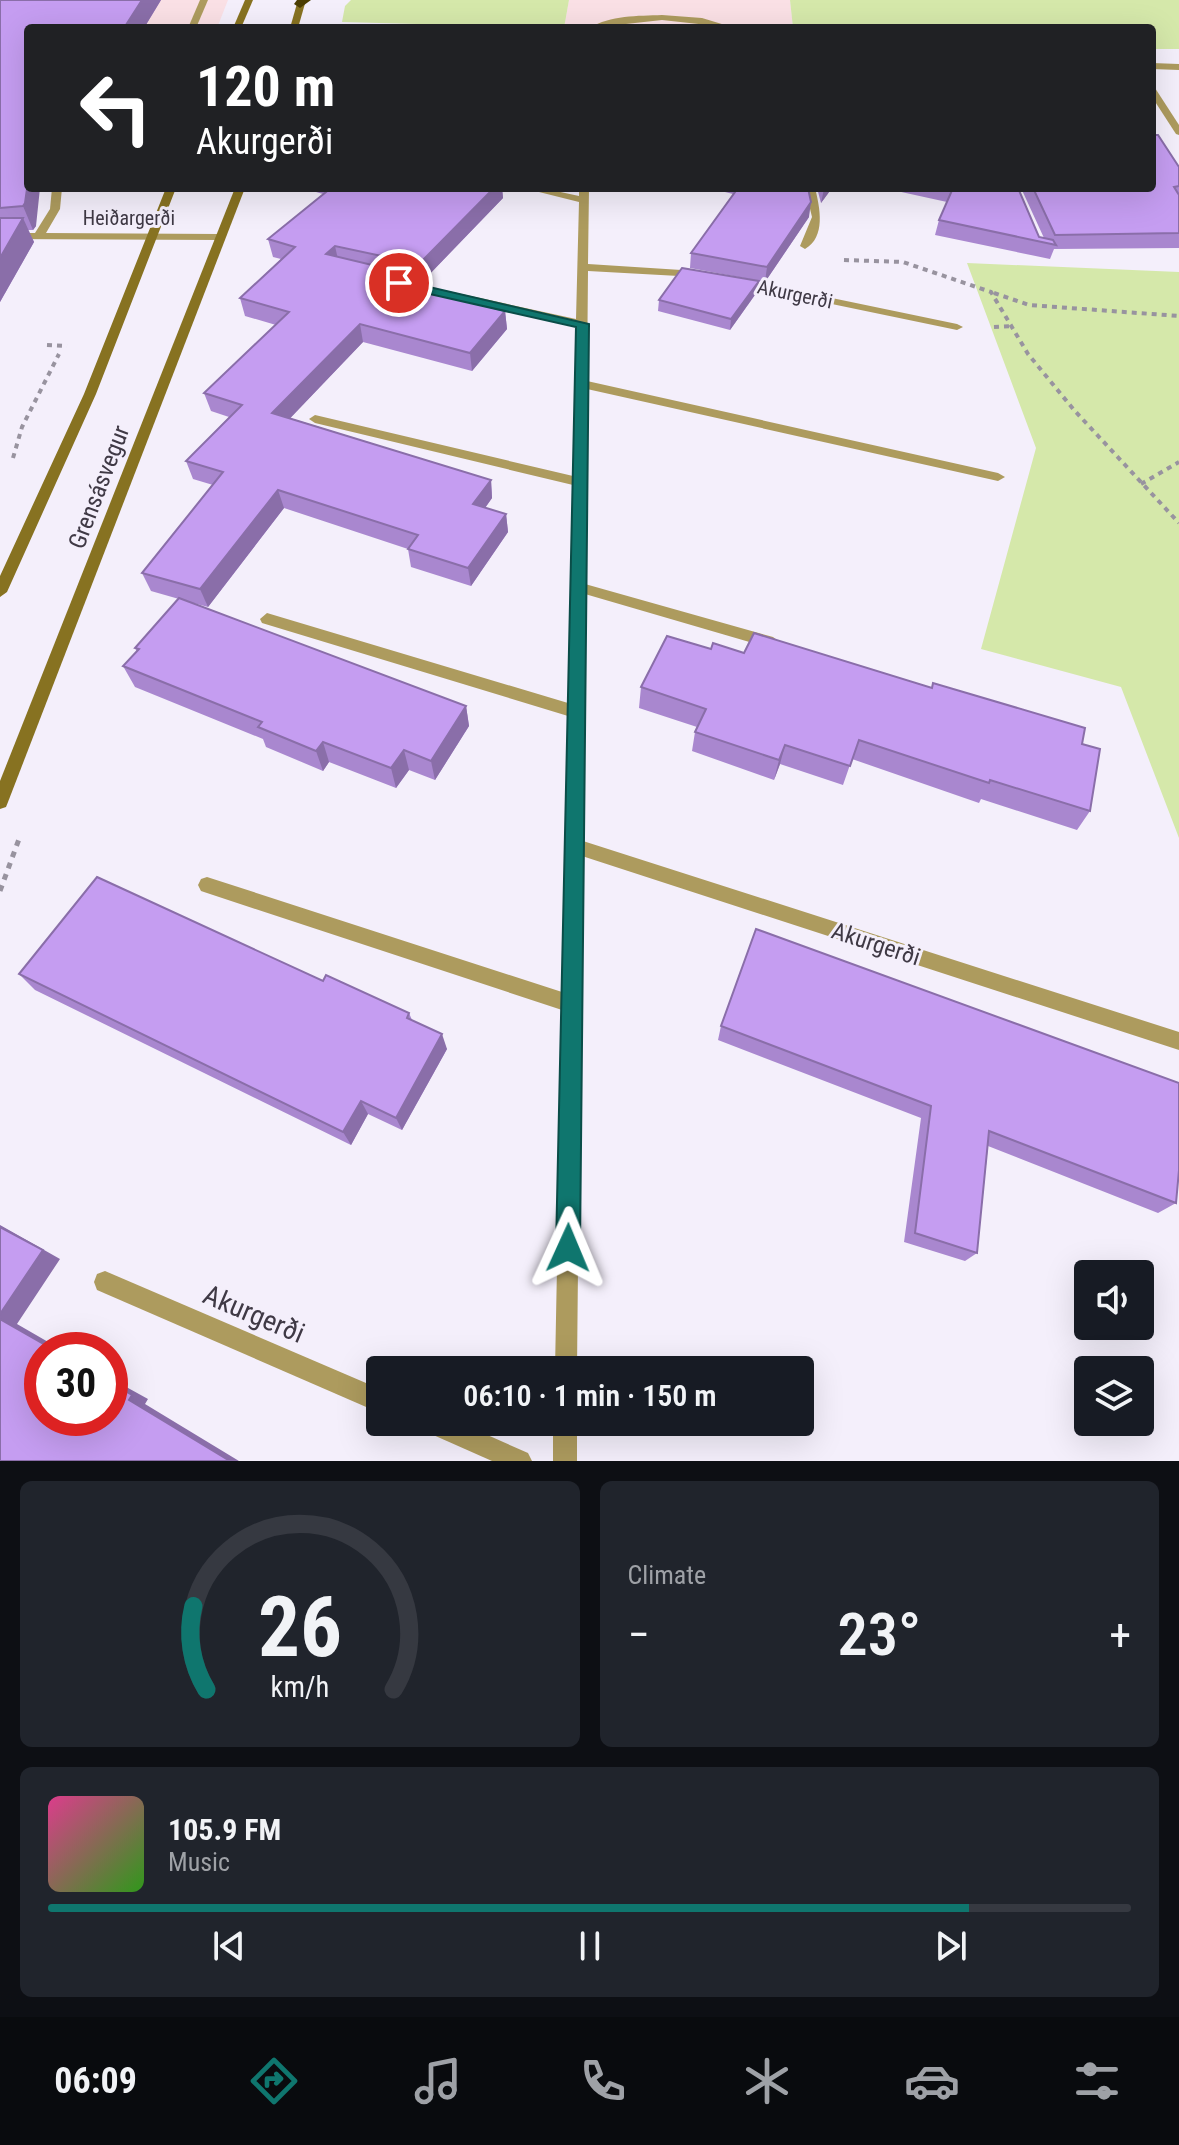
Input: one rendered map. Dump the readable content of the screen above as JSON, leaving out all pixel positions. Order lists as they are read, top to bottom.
{
  "streets": {
    "main road": ["Grensásvegur"],
    "street": ["Heiðargerði", "Akurgerði"]
  },
  "crossings": [
    ["Heiðargerði", "Grensásvegur"]
  ],
  "page": {
    "turn": ["120 m", "Akurgerði"],
    "limit": "30",
    "trip": "06:10 · 1 min · 150 m",
    "tile": "Climate",
    "heat": ["−", "23°", "+"],
    "song": ["105.9 FM", "Music"],
    "tabs": "06:09",
    "gauge": ["26", "km/h"]
  }
}
